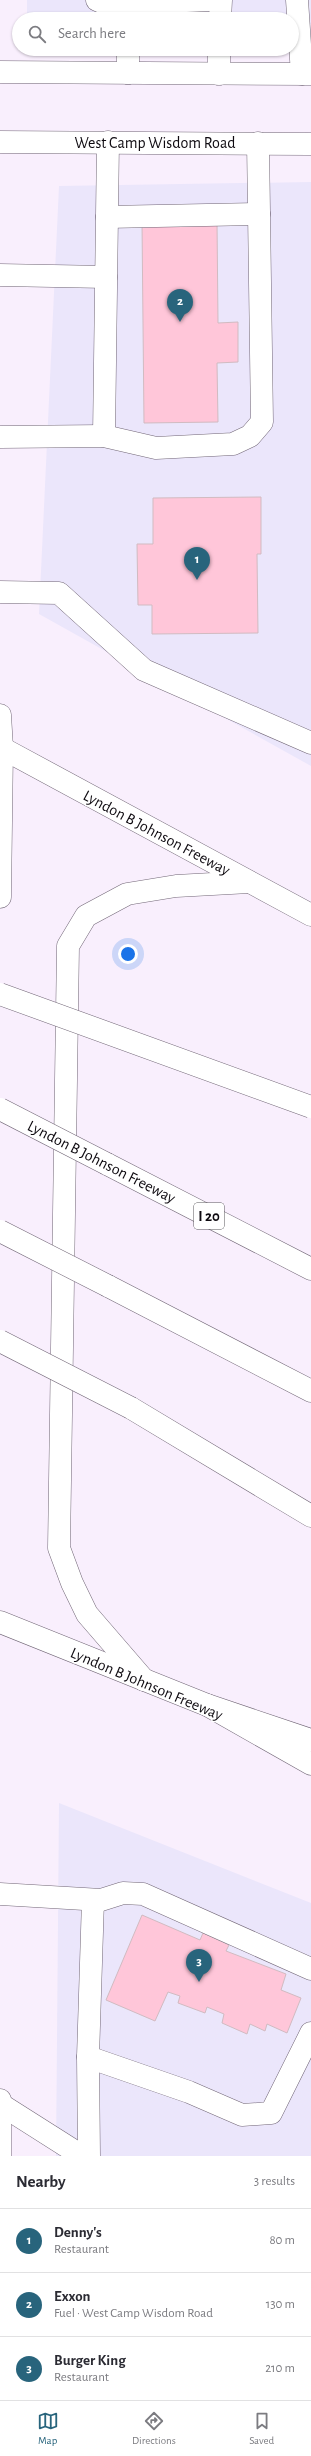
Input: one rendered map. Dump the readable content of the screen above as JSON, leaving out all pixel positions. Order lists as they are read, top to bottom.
{
  "streets": {
    "main road": ["West Camp Wisdom Road", "Lyndon B Johnson Freeway", "I 20"]
  },
  "page": {
    "search": "Search here",
    "pins": ["2", "1", "3"],
    "heading": ["Nearby", "3 results"],
    "list": [
      {
        "mark": "1",
        "name": "Denny's",
        "note": "Restaurant",
        "value": "80 m"
      },
      {
        "mark": "2",
        "name": "Exxon",
        "note": "Fuel · West Camp Wisdom Road",
        "value": "130 m"
      },
      {
        "mark": "3",
        "name": "Burger King",
        "note": "Restaurant",
        "value": "210 m"
      }
    ],
    "nav": ["Map", "Directions", "Saved"]
  }
}
